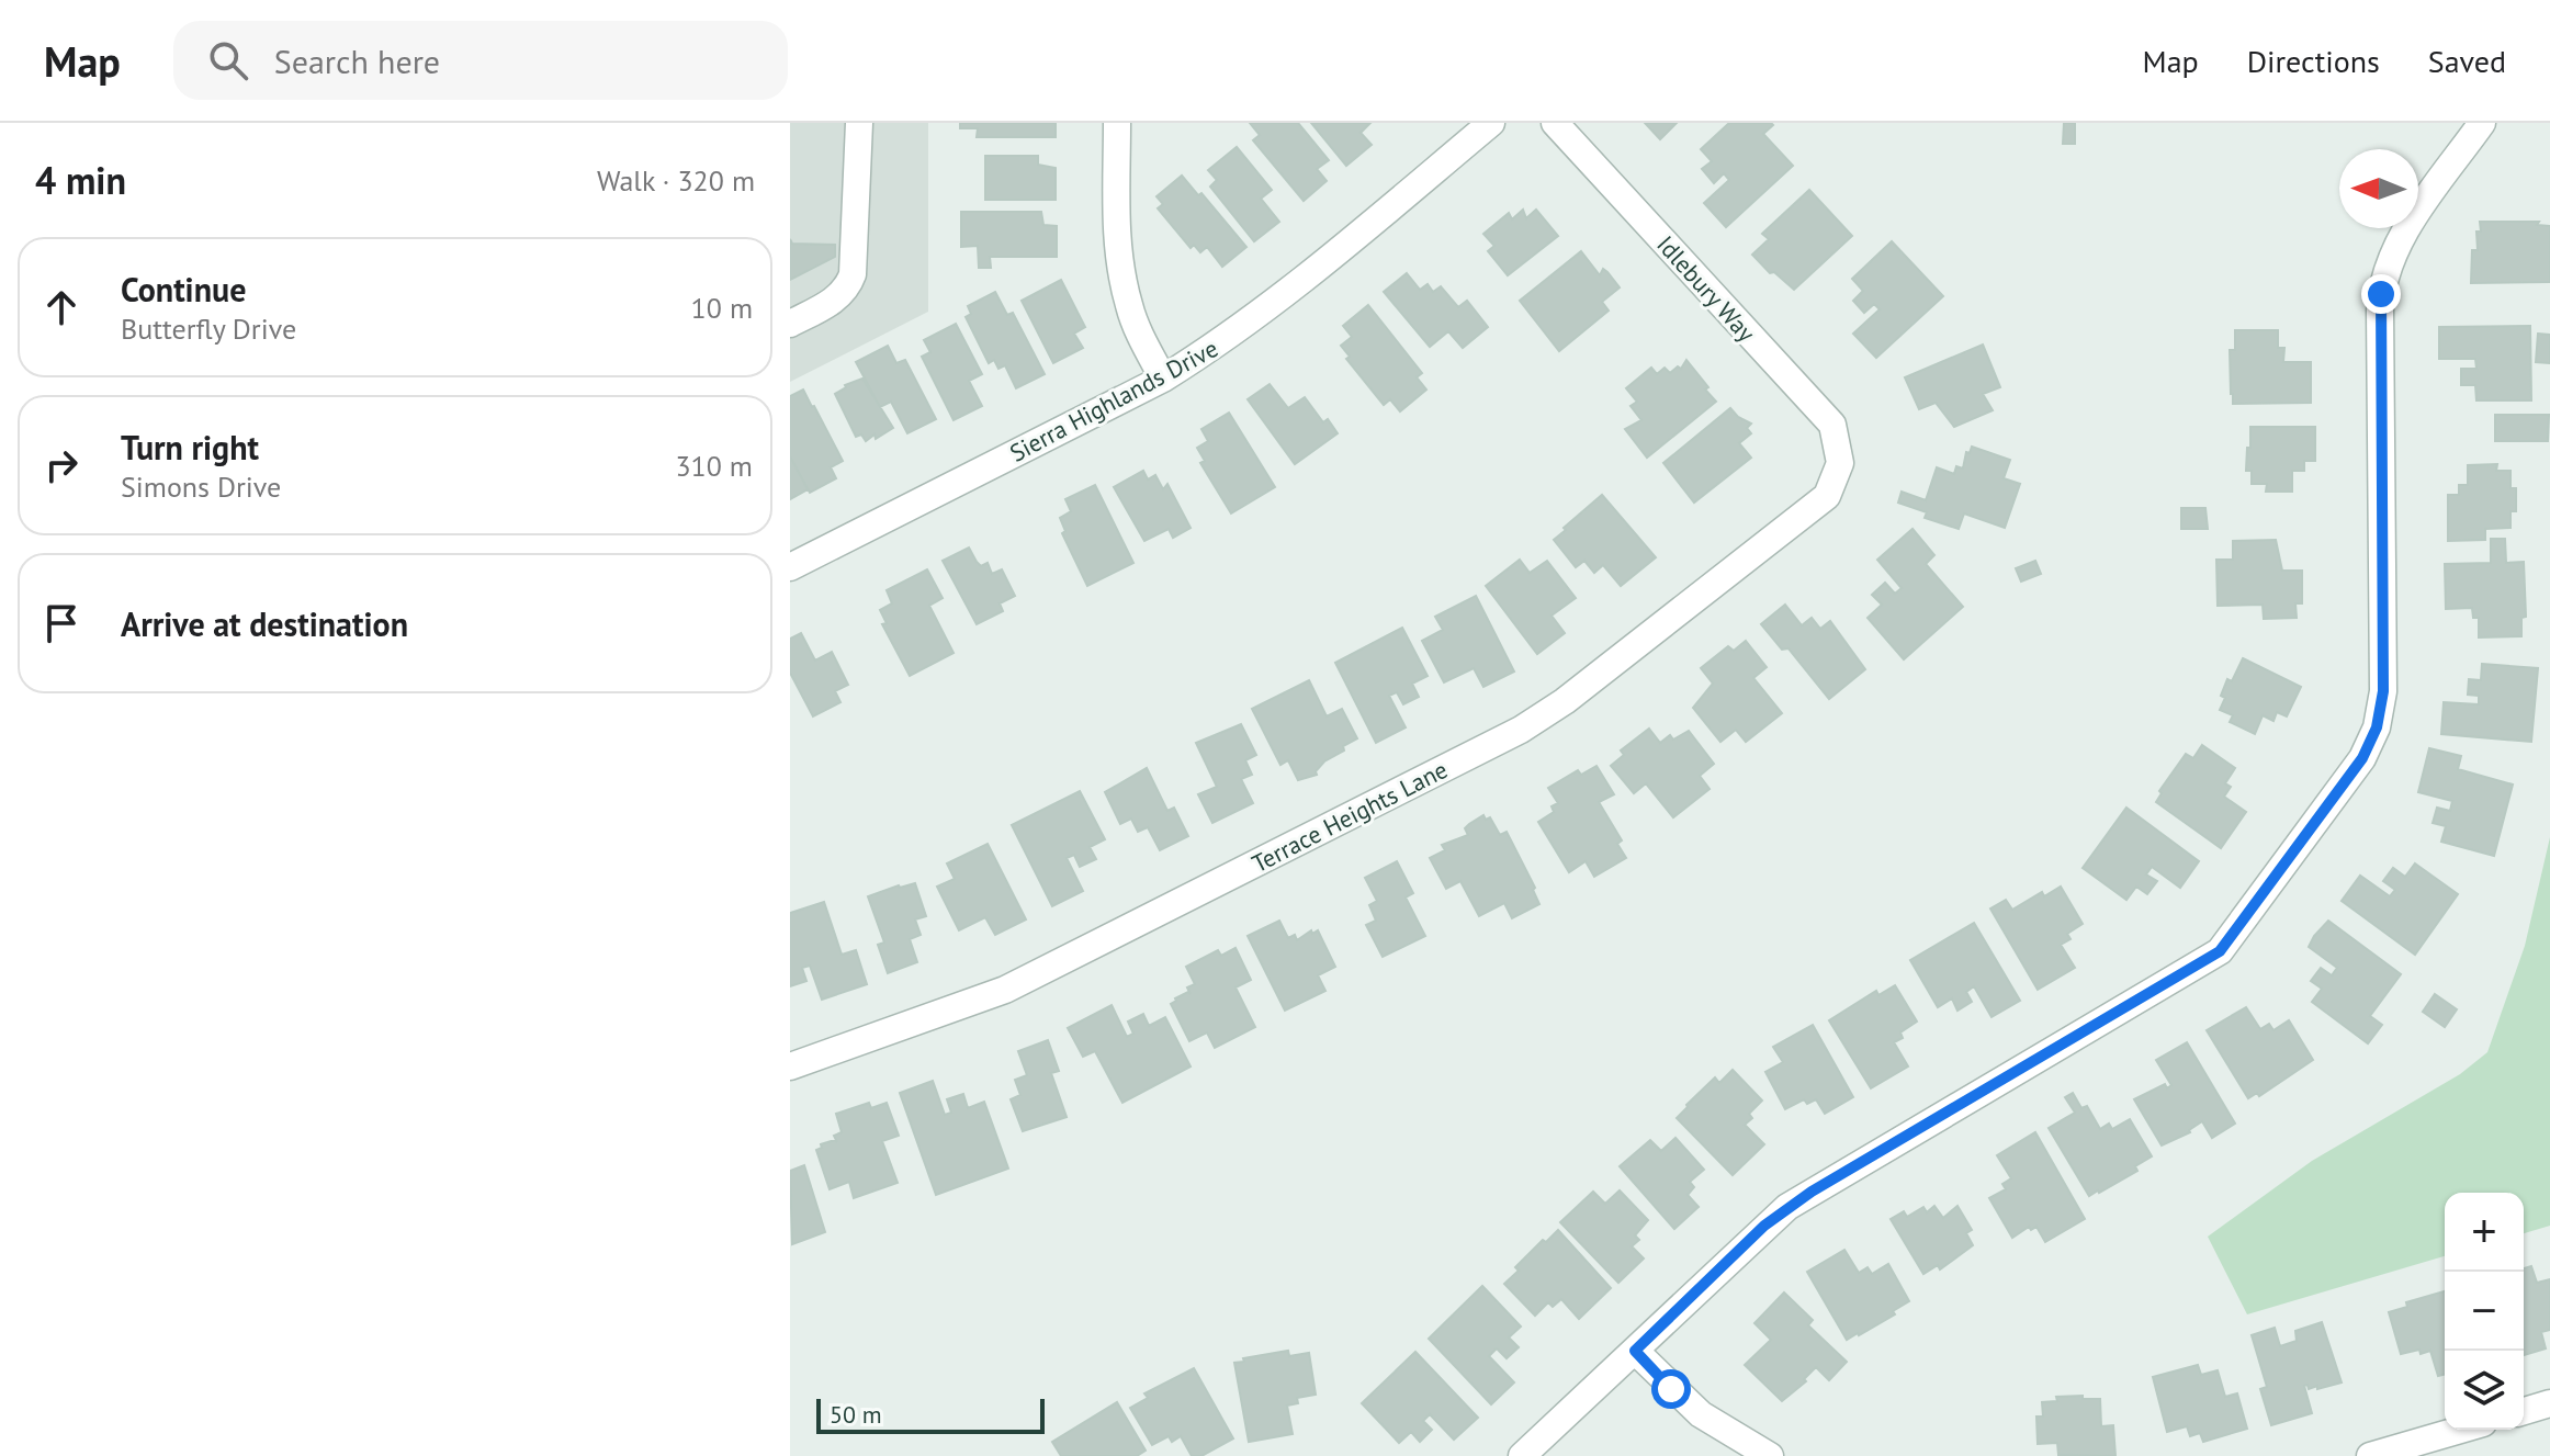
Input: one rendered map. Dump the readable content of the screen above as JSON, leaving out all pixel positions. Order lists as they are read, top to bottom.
{
  "streets": {
    "street": ["Idlebury Way", "Sierra Highlands Drive", "Terrace Heights Lane"]
  },
  "crossings": [
    ["Idlebury Way", "Terrace Heights Lane"]
  ],
  "scale_bar": "50 m",
  "north": "left",
  "page": {
    "header": "Map",
    "search": "Search here",
    "nav": ["Map", "Directions", "Saved"],
    "heading": ["4 min", "Walk · 320 m"],
    "list": [
      ["Continue", "Butterfly Drive", "10 m"],
      ["Turn right", "Simons Drive", "310 m"],
      "Arrive at destination"
    ],
    "map_buttons": ["+", "−"],
    "scale": "50 m"
  }
}
